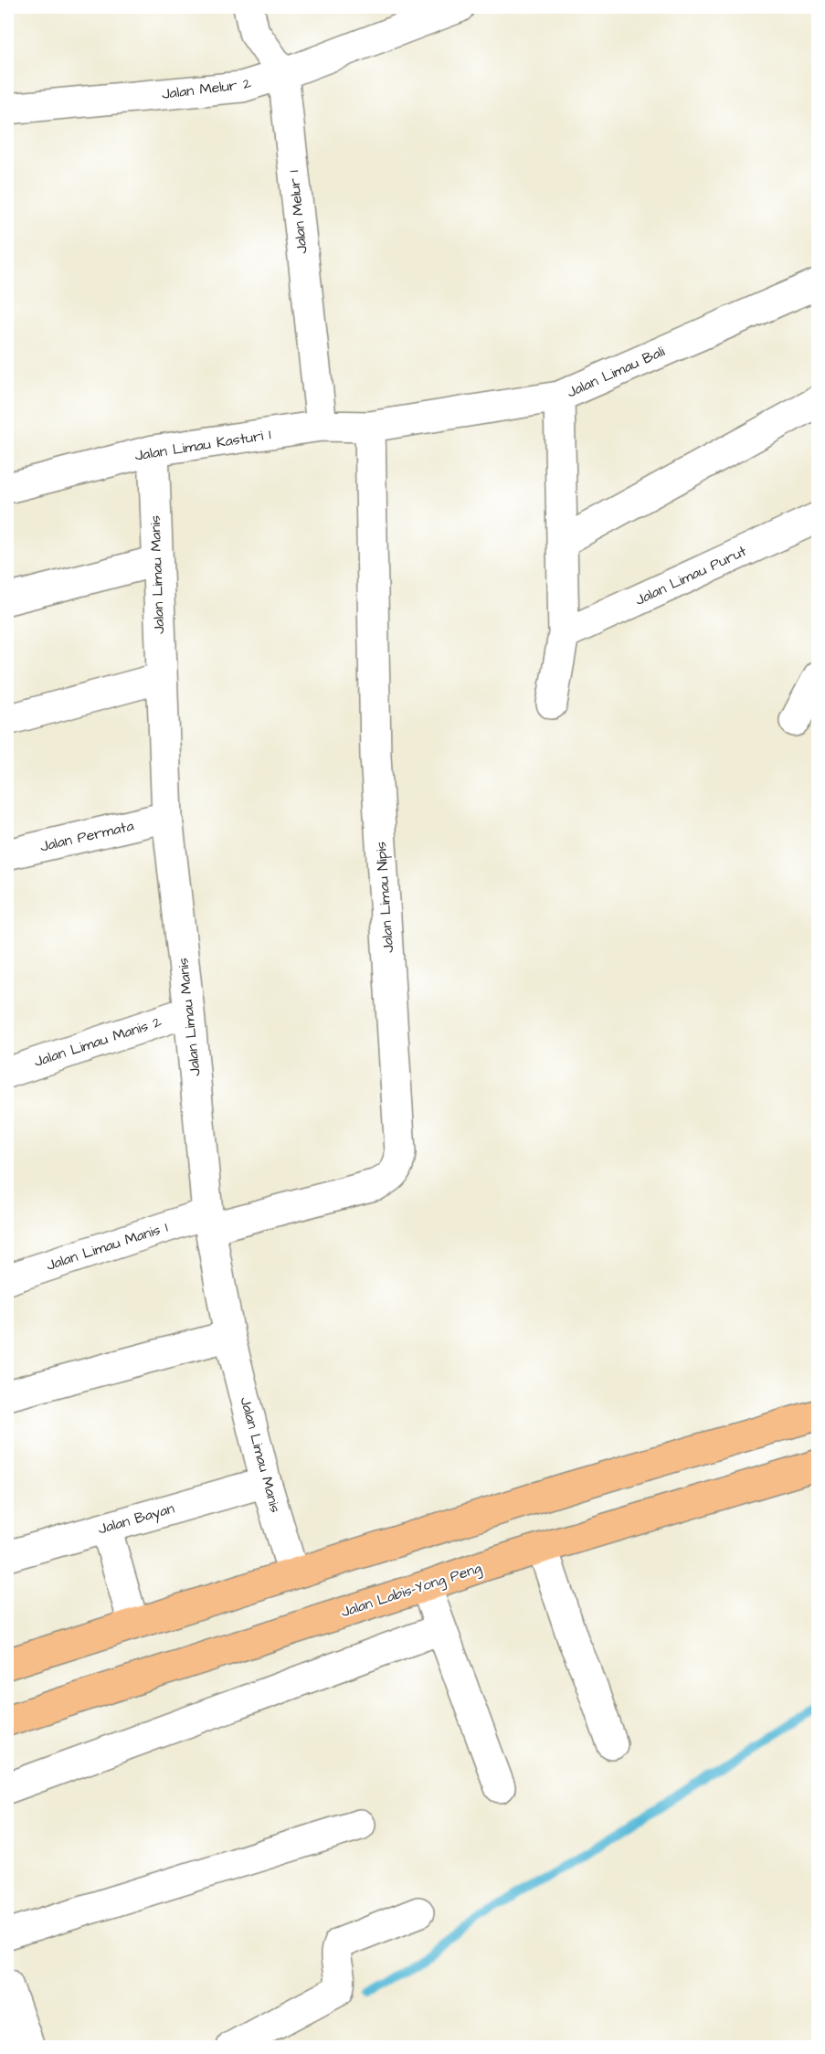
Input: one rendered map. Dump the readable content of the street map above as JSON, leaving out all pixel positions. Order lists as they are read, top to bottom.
{
  "streets": {
    "highway": ["Jalan Labis-Yong Peng"],
    "street": [
      "Jalan Melur 2",
      "Jalan Melur 1",
      "Jalan Limau Bali",
      "Jalan Limau Kasturi 1",
      "Jalan Limau Manis",
      "Jalan Limau Purut",
      "Jalan Permata",
      "Jalan Limau Nipis",
      "Jalan Limau Manis 2",
      "Jalan Limau Manis 1",
      "Jalan Bayan"
    ]
  },
  "crossings": [
    ["Jalan Melur 2", "Jalan Melur 1"],
    ["Jalan Melur 1", "Jalan Limau Kasturi 1"],
    ["Jalan Limau Bali", "Jalan Limau Kasturi 1"],
    ["Jalan Limau Bali", "Jalan Limau Nipis"],
    ["Jalan Limau Kasturi 1", "Jalan Limau Manis"],
    ["Jalan Limau Kasturi 1", "Jalan Limau Nipis"],
    ["Jalan Limau Manis", "Jalan Permata"],
    ["Jalan Limau Manis", "Jalan Limau Nipis"],
    ["Jalan Limau Manis", "Jalan Limau Manis 2"],
    ["Jalan Limau Manis", "Jalan Limau Manis 1"],
    ["Jalan Limau Manis", "Jalan Bayan"],
    ["Jalan Limau Nipis", "Jalan Limau Manis 1"]
  ]
}
